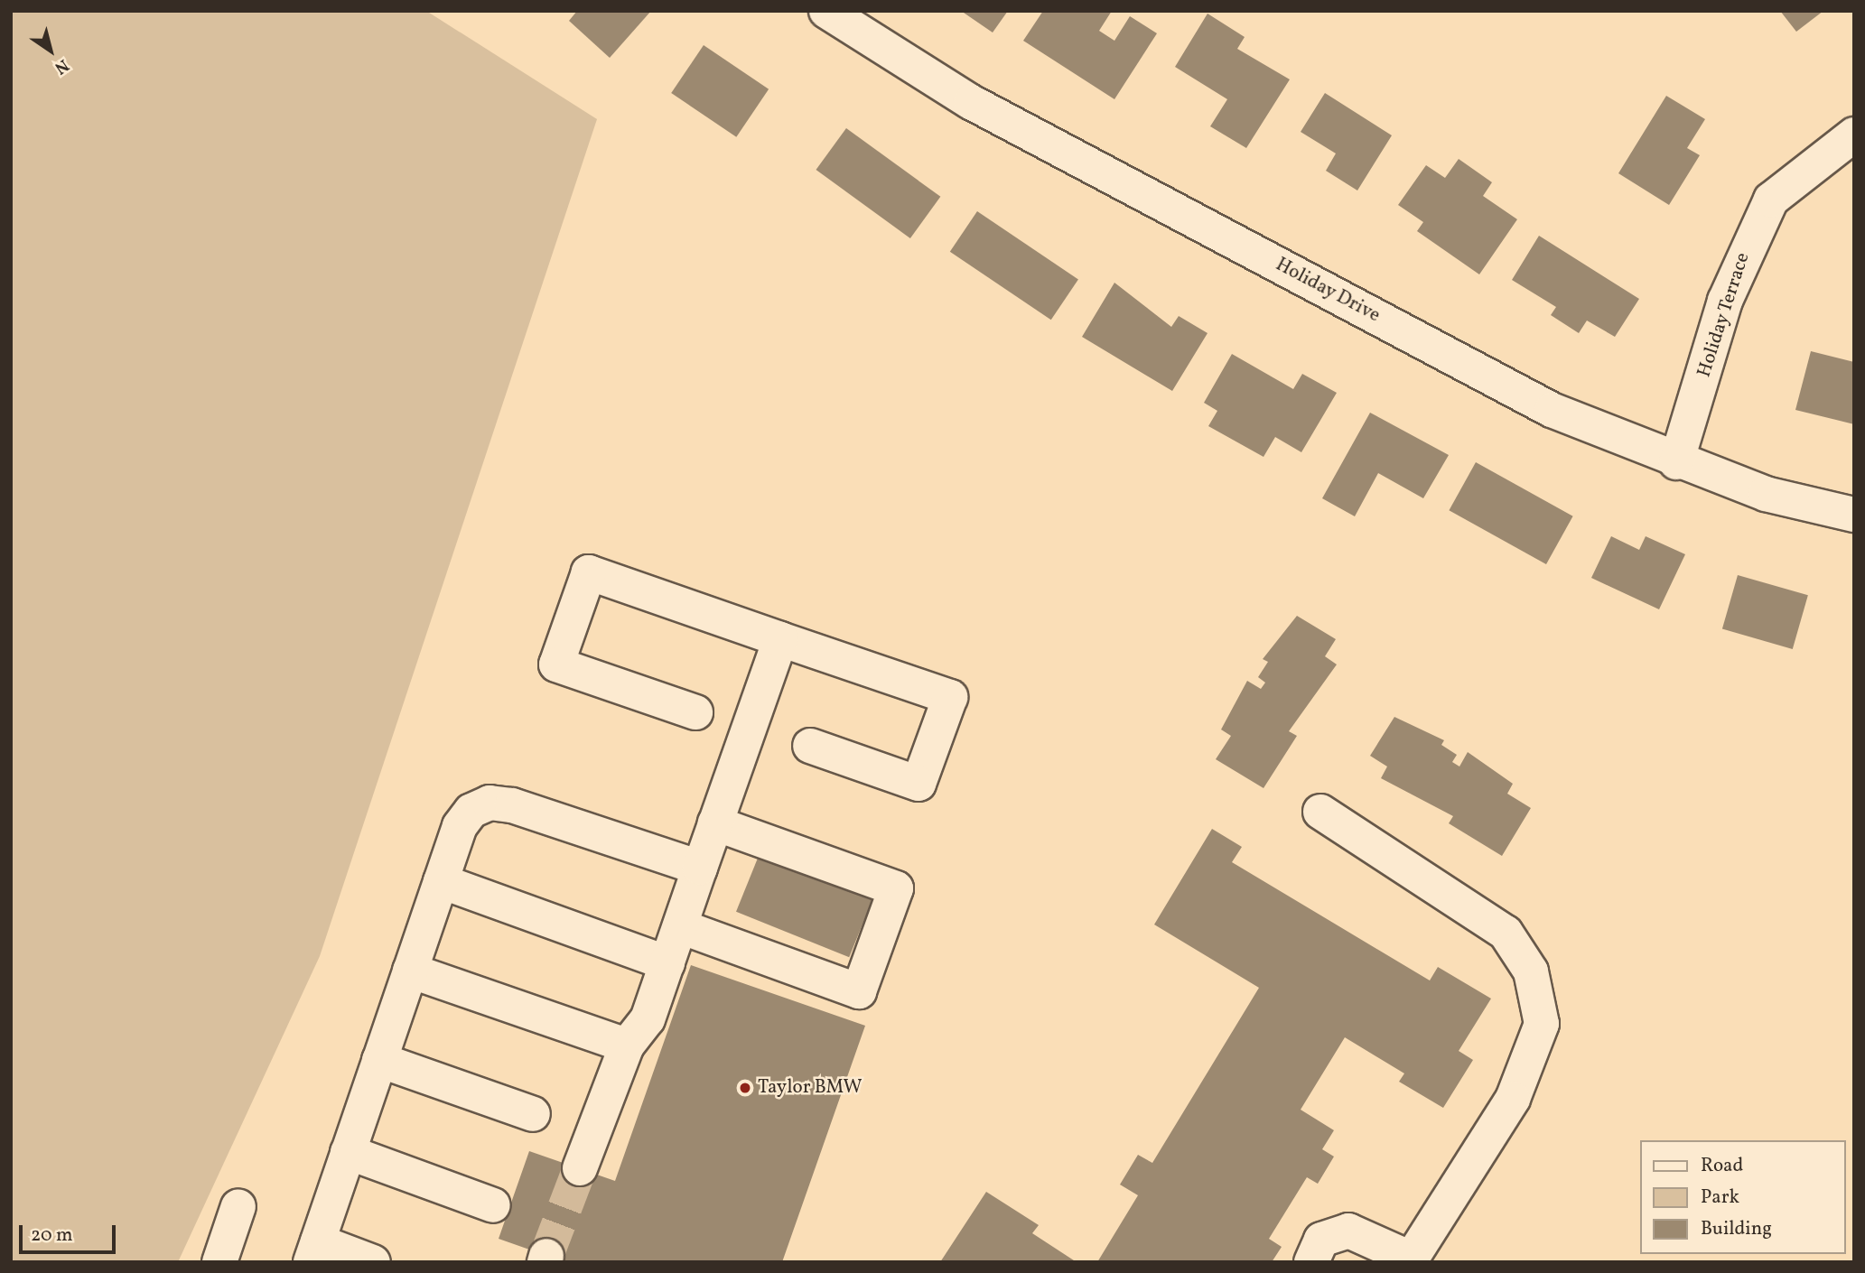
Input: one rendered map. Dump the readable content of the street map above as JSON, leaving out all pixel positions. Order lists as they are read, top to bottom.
{
  "streets": {
    "street": ["Holiday Drive", "Holiday Terrace"]
  },
  "crossings": [
    ["Holiday Drive", "Holiday Terrace"]
  ],
  "places": ["Taylor BMW"],
  "legend": ["Road", "Park", "Building"],
  "scale_bar": "20 m",
  "north": "bottom right"
}
